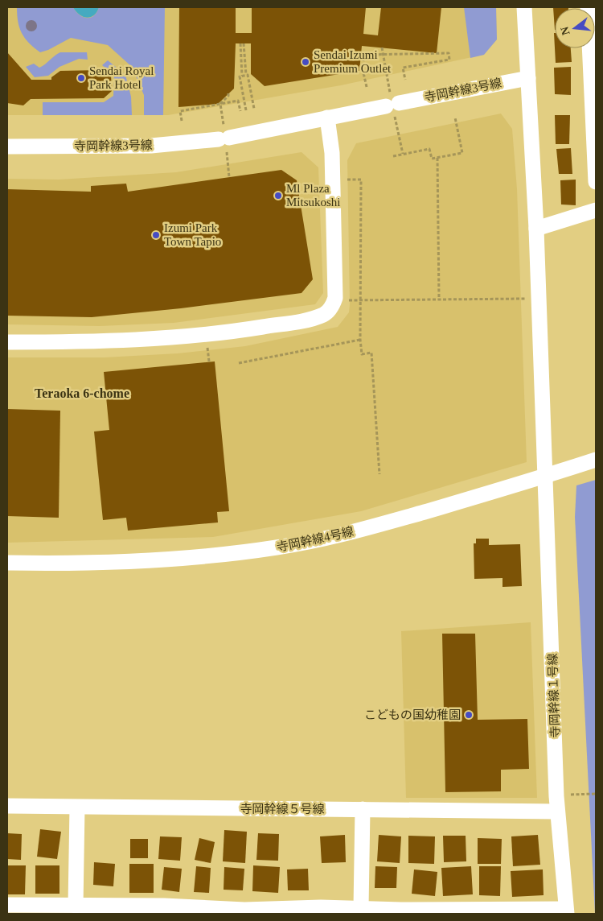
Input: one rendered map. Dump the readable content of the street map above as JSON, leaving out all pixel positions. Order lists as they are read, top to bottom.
{
  "streets": {
    "street": [
      "寺岡幹線3号線",
      "寺岡幹線4号線",
      "寺岡幹線１号線",
      "寺岡幹線５号線"
    ]
  },
  "crossings": [
    ["寺岡幹線3号線", "寺岡幹線１号線"],
    ["寺岡幹線4号線", "寺岡幹線１号線"],
    ["寺岡幹線１号線", "寺岡幹線５号線"]
  ],
  "districts": ["Teraoka 6-chome"],
  "places": [
    "Sendai Izumi Premium Outlet",
    "Sendai Royal Park Hotel",
    "Ml Plaza Mitsukoshi",
    "Izumi Park Town Tapio",
    "こどもの国幼稚園"
  ],
  "north": "left"
}
